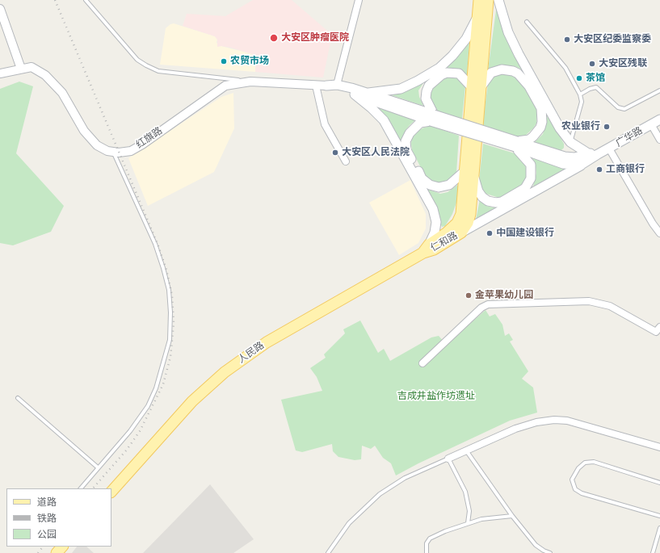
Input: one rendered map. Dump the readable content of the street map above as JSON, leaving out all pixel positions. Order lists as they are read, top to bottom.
{
  "streets": {
    "main road": ["广华路", "仁和路", "人民路"],
    "street": ["红旗路"]
  },
  "crossings": [
    ["广华路", "仁和路"],
    ["仁和路", "人民路"]
  ],
  "parks": ["吉成井盐作坊遗址"],
  "places": [
    "大安区肿瘤医院",
    "大安区纪委监察委",
    "农贸市场",
    "大安区残联",
    "茶馆",
    "农业银行",
    "大安区人民法院",
    "工商银行",
    "中国建设银行",
    "金苹果幼儿园"
  ],
  "legend": ["道路", "铁路", "公园"]
}
